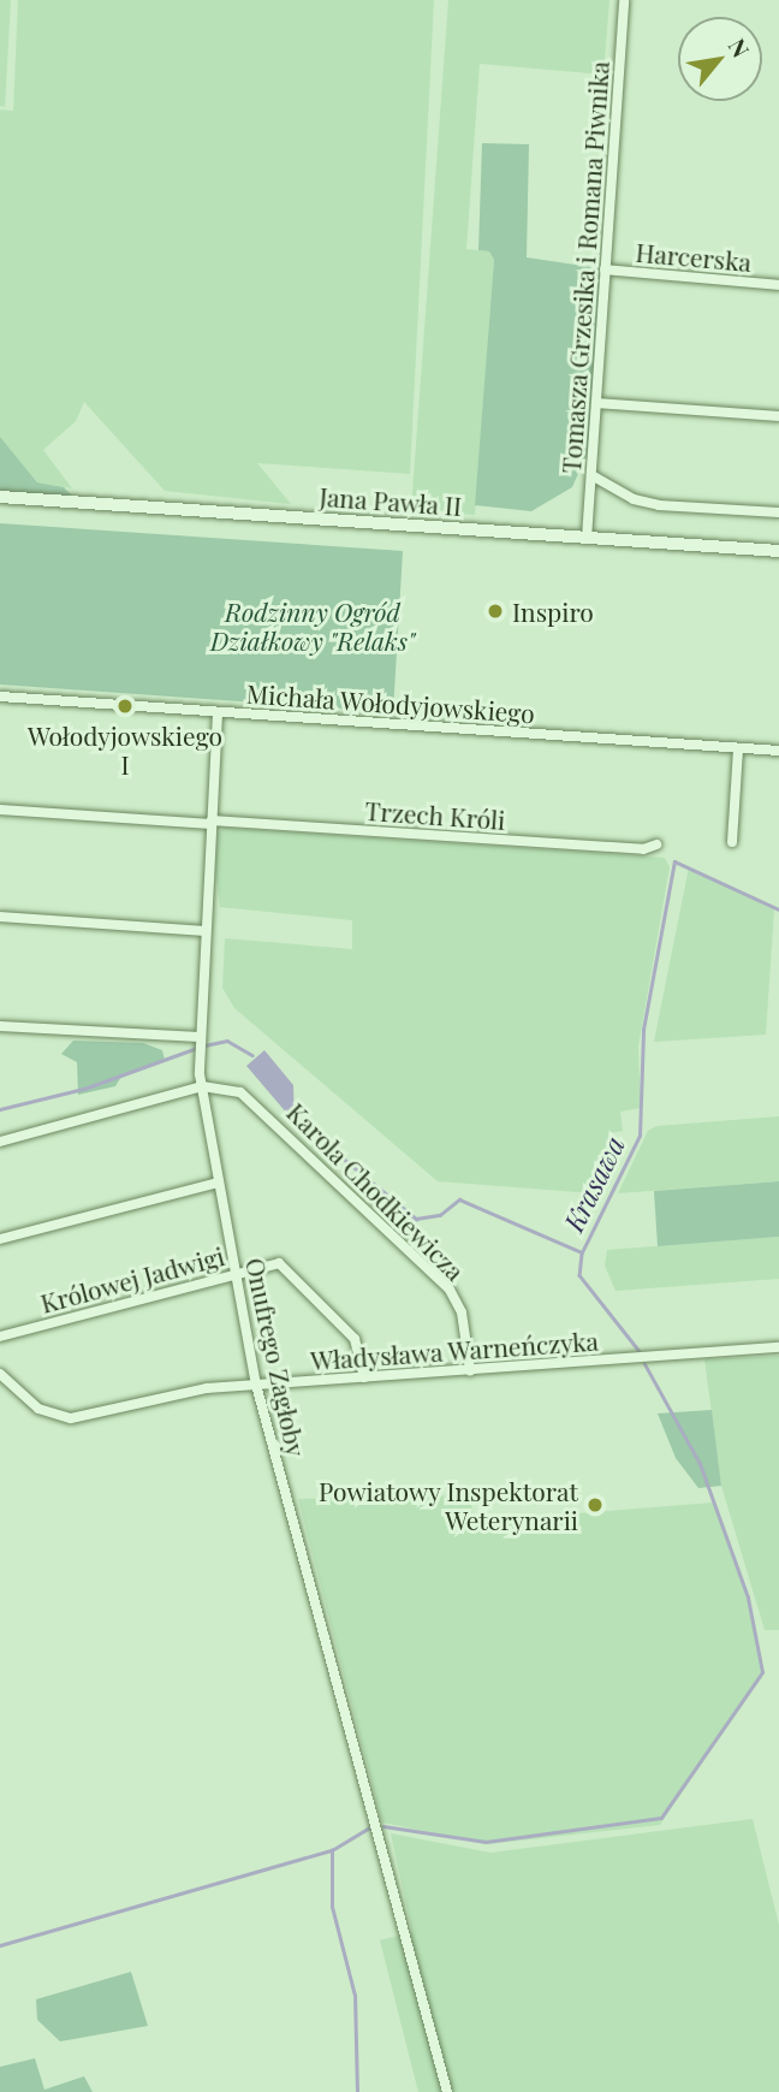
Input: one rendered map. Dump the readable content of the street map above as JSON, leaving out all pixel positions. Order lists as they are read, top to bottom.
{
  "streets": {
    "main road": ["Jana Pawła II"],
    "street": [
      "Harcerska",
      "Tomasza Grzesika i Romana Piwnika",
      "Michała Wołodyjowskiego",
      "Trzech Króli",
      "Karola Chodkiewicza",
      "Królowej Jadwigi",
      "Władysława Warneńczyka",
      "Onufrego Zagłoby"
    ]
  },
  "crossings": [
    ["Harcerska", "Tomasza Grzesika i Romana Piwnika"],
    ["Tomasza Grzesika i Romana Piwnika", "Jana Pawła II"],
    ["Michała Wołodyjowskiego", "Onufrego Zagłoby"],
    ["Trzech Króli", "Onufrego Zagłoby"],
    ["Karola Chodkiewicza", "Władysława Warneńczyka"],
    ["Karola Chodkiewicza", "Onufrego Zagłoby"],
    ["Królowej Jadwigi", "Władysława Warneńczyka"],
    ["Królowej Jadwigi", "Onufrego Zagłoby"],
    ["Władysława Warneńczyka", "Onufrego Zagłoby"]
  ],
  "water": ["Krasawa"],
  "parks": ["Rodzinny Ogród Działkowy \"Relaks\""],
  "places": ["Inspiro", "Wołodyjowskiego I", "Powiatowy Inspektorat Weterynarii"],
  "north": "top right"
}
